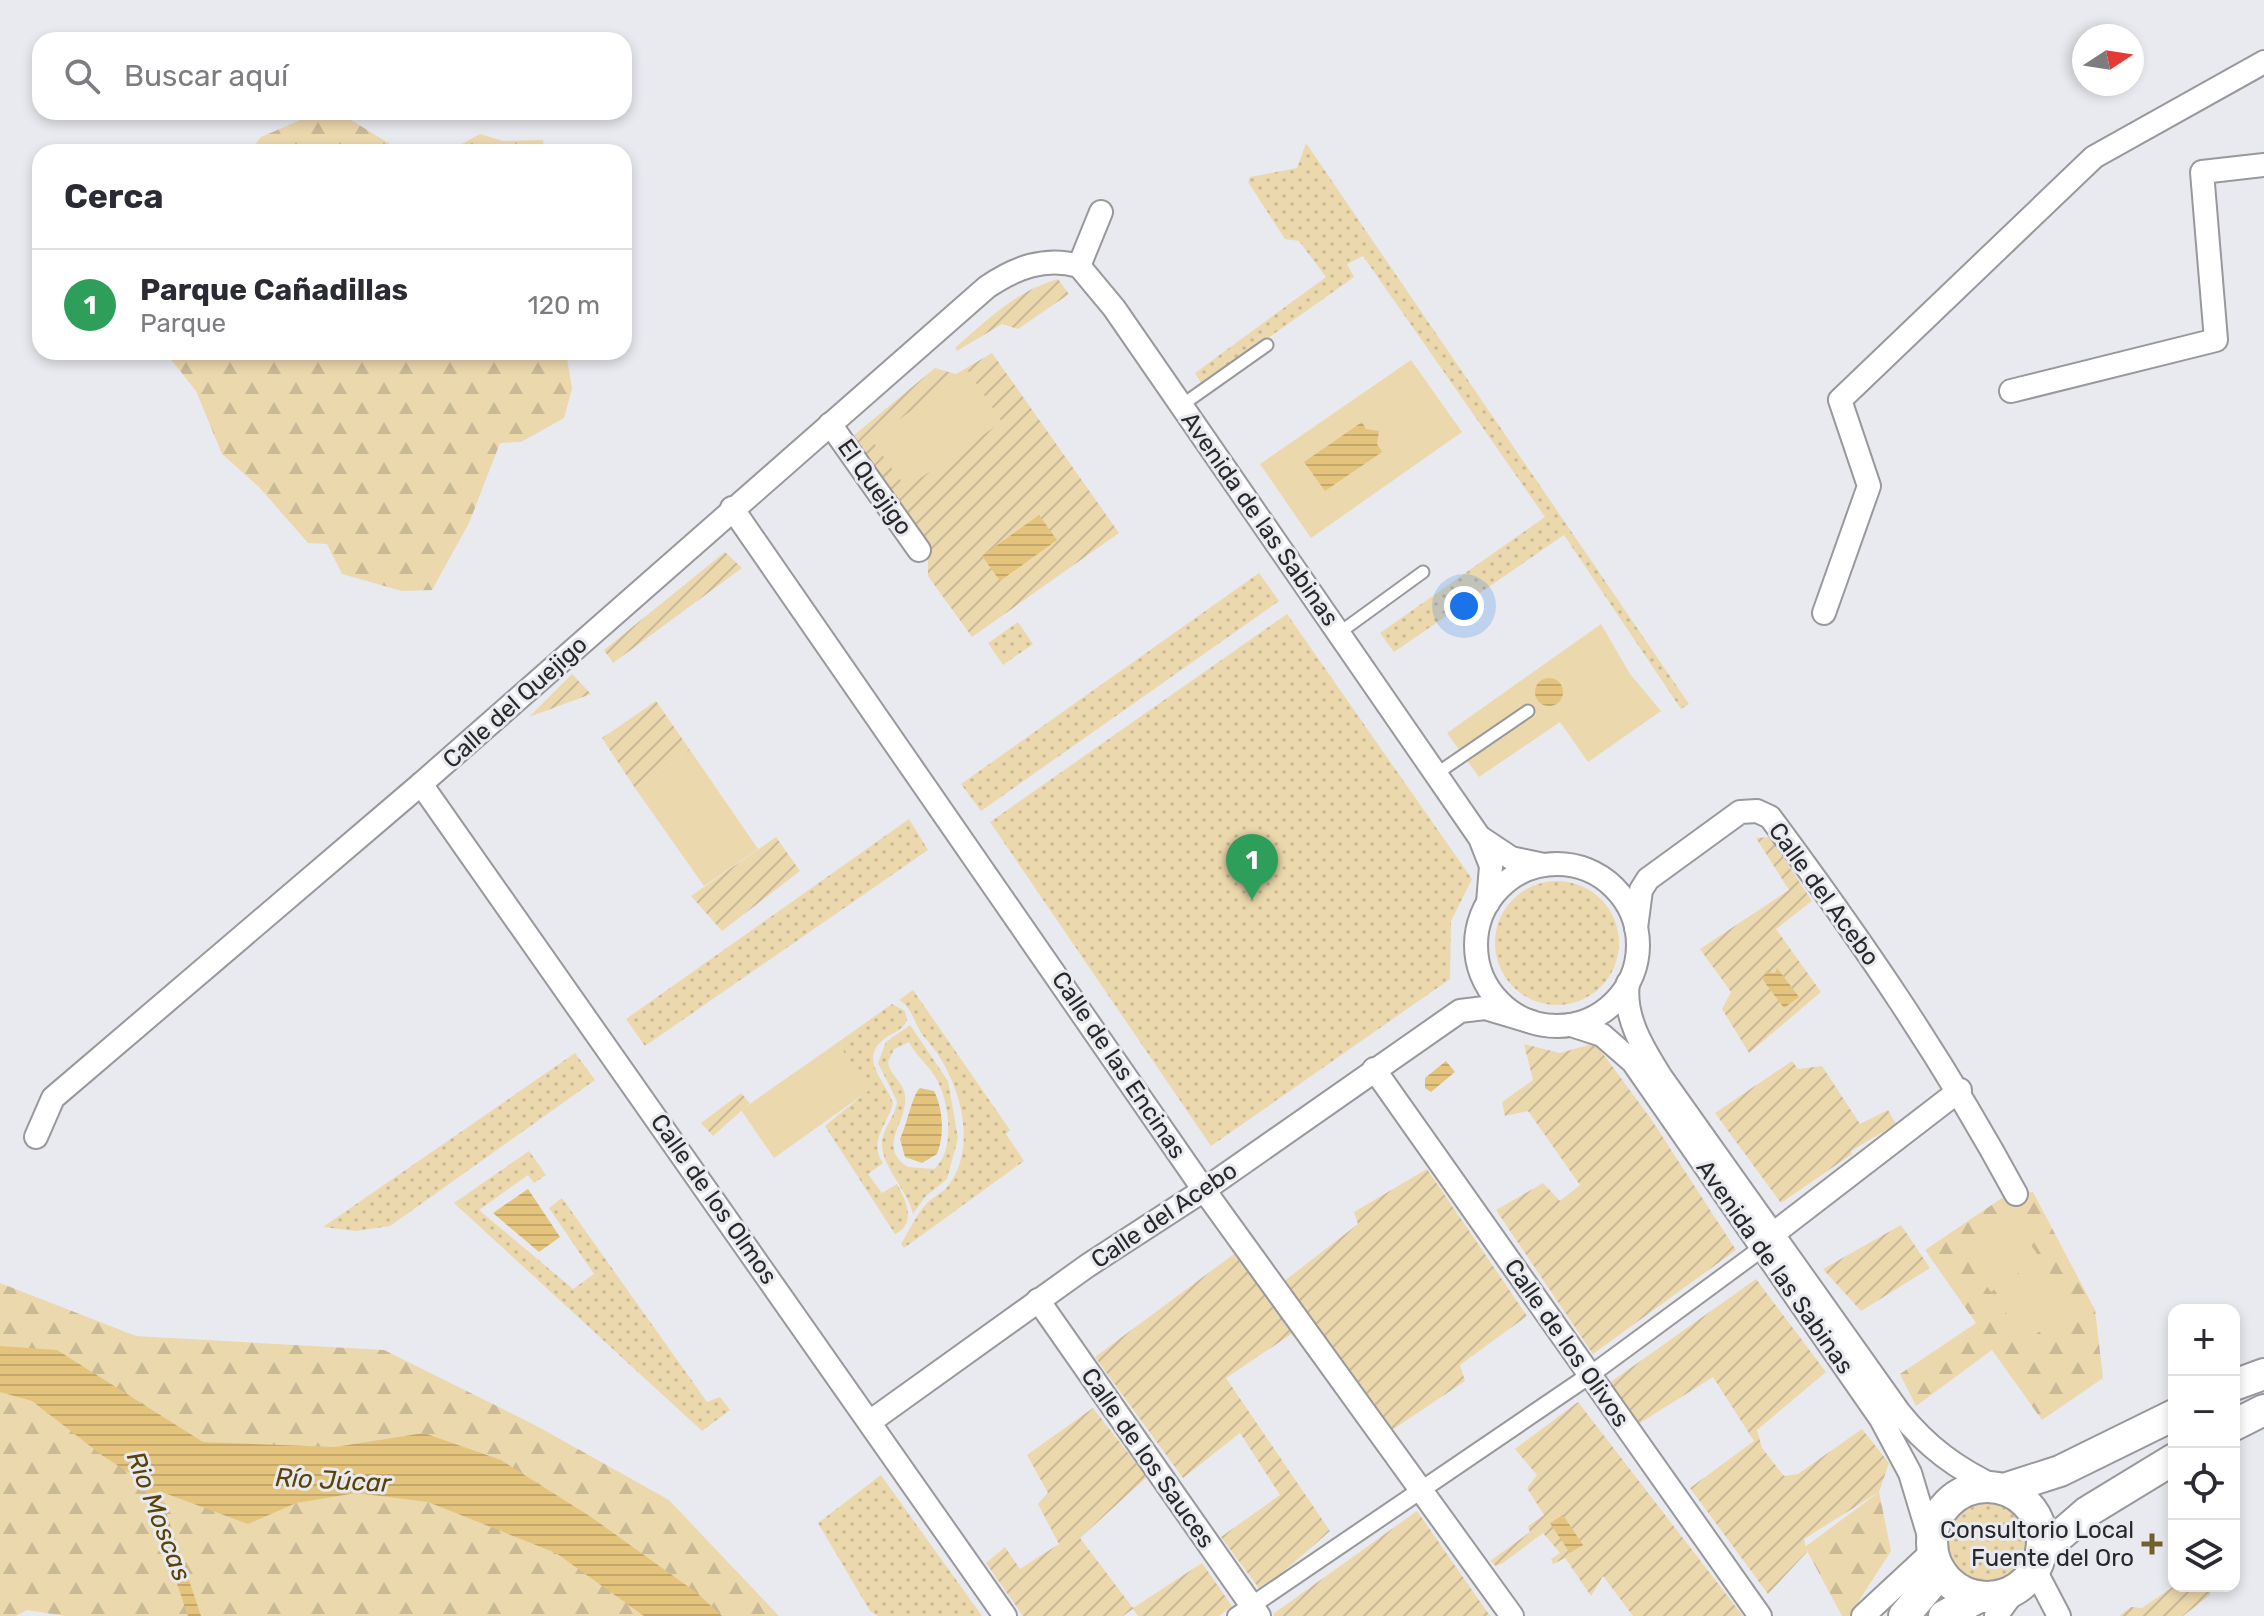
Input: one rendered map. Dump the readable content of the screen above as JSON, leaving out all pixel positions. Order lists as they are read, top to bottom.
{
  "streets": {
    "street": [
      "El Quejigo",
      "Avenida de las Sabinas",
      "Calle del Quejigo",
      "Calle del Acebo",
      "Calle de las Encinas",
      "Calle de los Olmos",
      "Calle de los Olivos",
      "Calle de los Sauces"
    ]
  },
  "crossings": [
    ["El Quejigo", "Calle del Quejigo"],
    ["Avenida de las Sabinas", "Calle del Quejigo"],
    ["Calle del Quejigo", "Calle de las Encinas"],
    ["Calle del Quejigo", "Calle de los Olmos"],
    ["Calle del Acebo", "Calle de las Encinas"],
    ["Calle del Acebo", "Calle de los Olmos"],
    ["Calle del Acebo", "Calle de los Olivos"],
    ["Calle del Acebo", "Calle de los Sauces"]
  ],
  "water": ["Río Júcar", "Rio Moscas"],
  "places": {
    "health": ["Consultorio Local Fuente del Oro"]
  },
  "north": "right",
  "page": {
    "search": "Buscar aquí",
    "heading": "Cerca",
    "list": [
      {
        "mark": "1",
        "name": "Parque Cañadillas",
        "note": "Parque",
        "value": "120 m"
      }
    ],
    "pins": "1",
    "map_buttons": ["+", "−"]
  }
}
